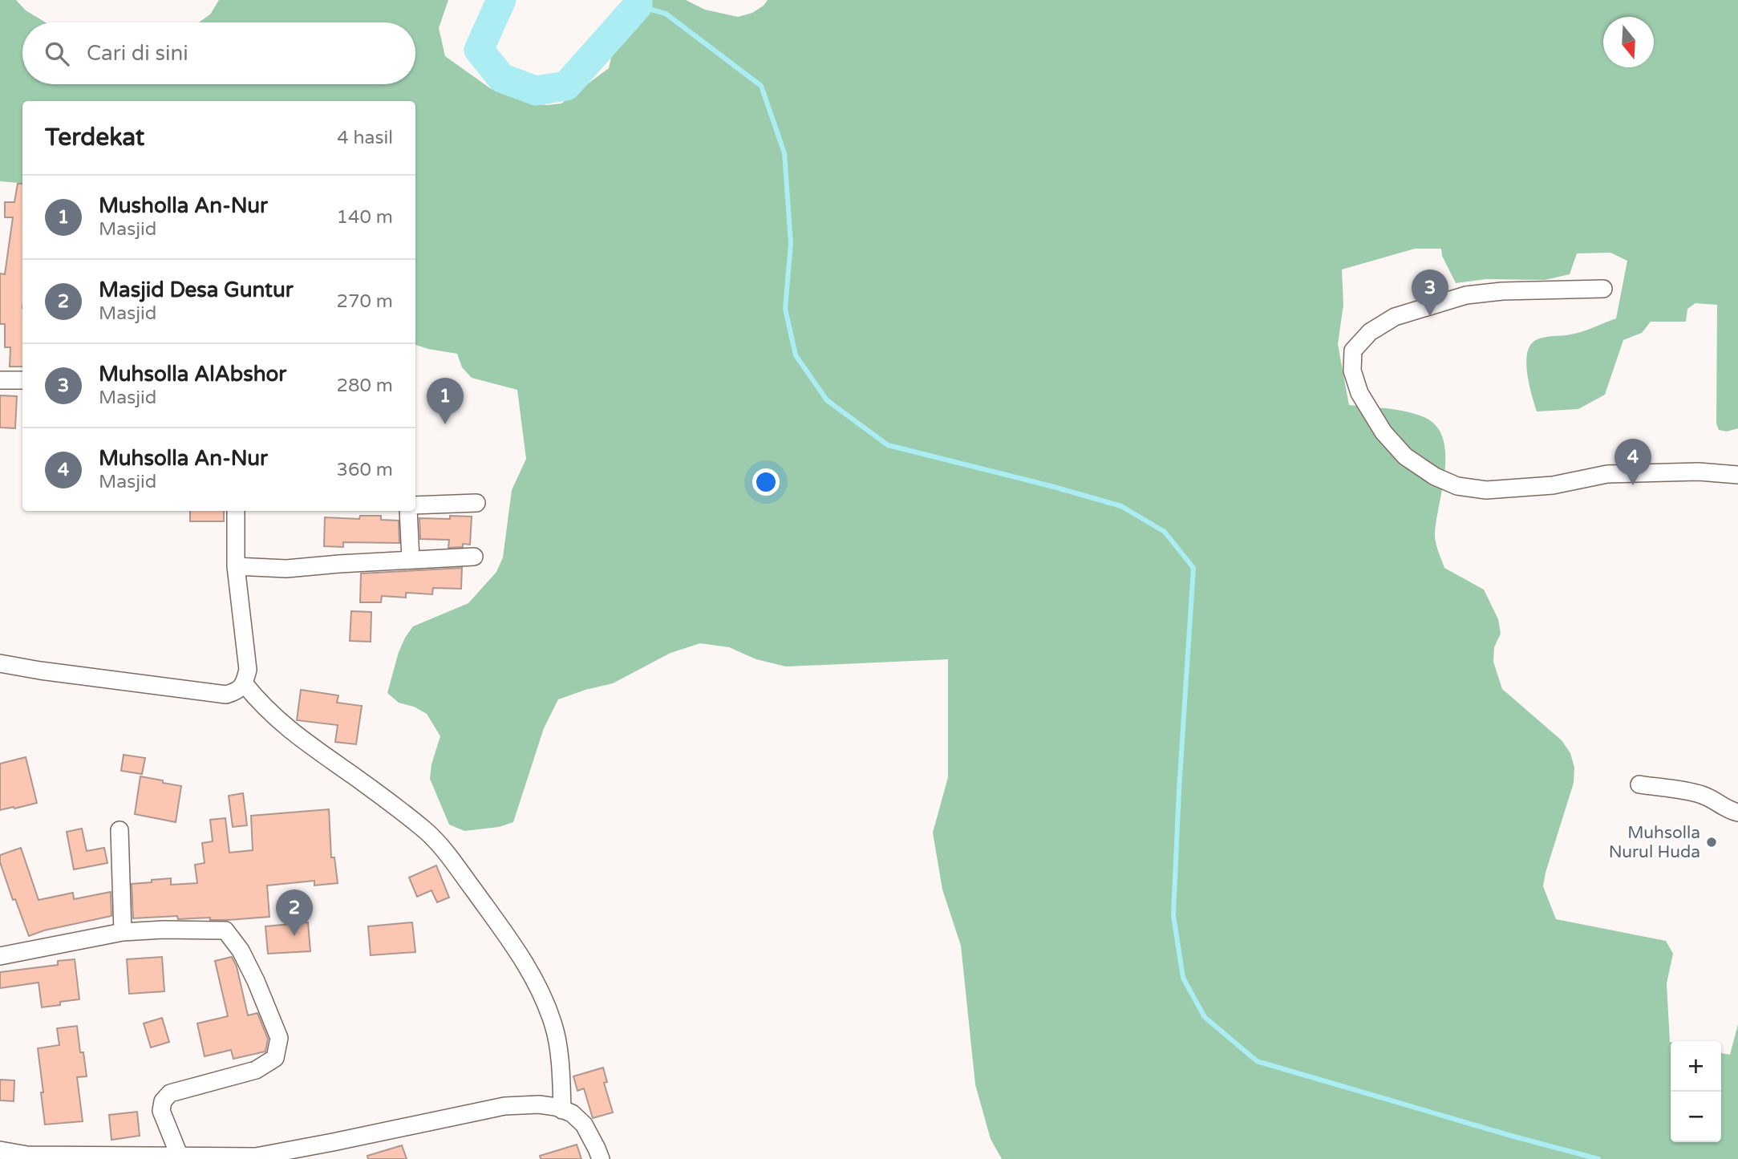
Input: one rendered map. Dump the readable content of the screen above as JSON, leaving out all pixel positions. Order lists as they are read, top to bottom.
{
  "places": ["Muhsolla Nurul Huda"],
  "north": "bottom",
  "page": {
    "search": "Cari di sini",
    "heading": ["Terdekat", "4 hasil"],
    "list": [
      {
        "mark": "1",
        "name": "Musholla An-Nur",
        "note": "Masjid",
        "value": "140 m"
      },
      {
        "mark": "2",
        "name": "Masjid Desa Guntur",
        "note": "Masjid",
        "value": "270 m"
      },
      {
        "mark": "3",
        "name": "Muhsolla AlAbshor",
        "note": "Masjid",
        "value": "280 m"
      },
      {
        "mark": "4",
        "name": "Muhsolla An-Nur",
        "note": "Masjid",
        "value": "360 m"
      }
    ],
    "pins": [
      "3",
      "1",
      "4",
      "2"
    ],
    "map_buttons": ["+", "−"]
  }
}
